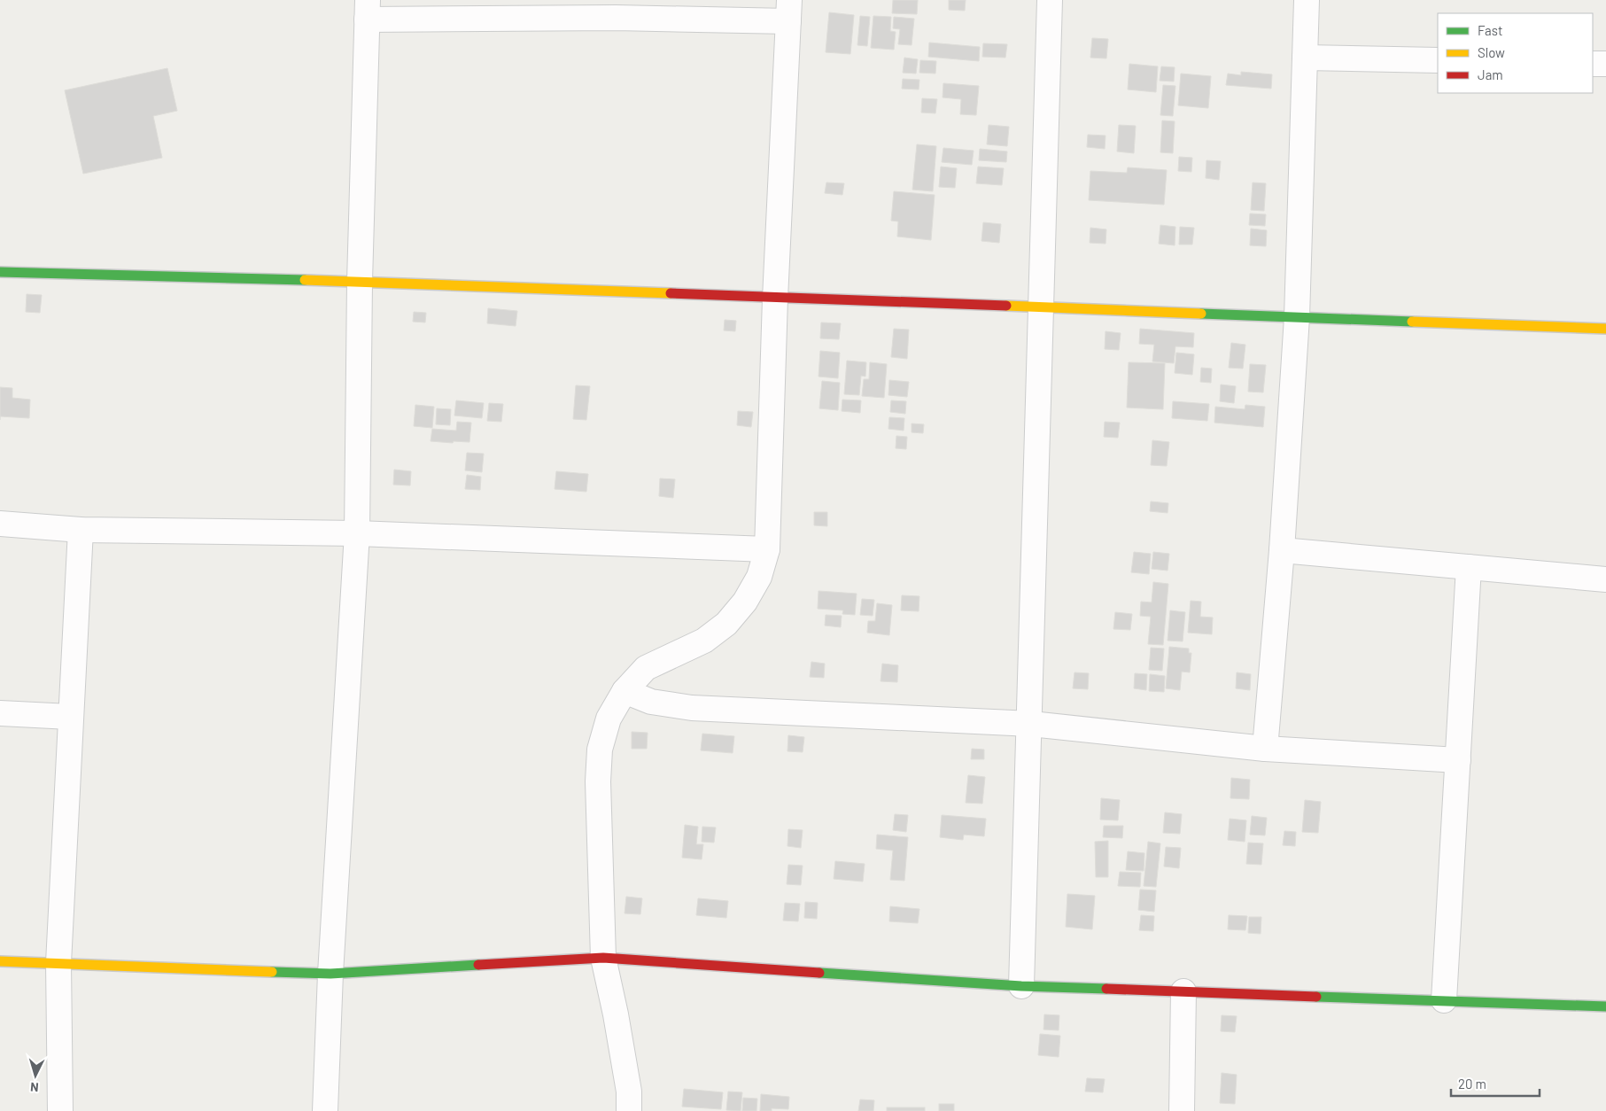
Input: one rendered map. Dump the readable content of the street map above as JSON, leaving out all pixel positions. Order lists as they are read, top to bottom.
{
  "legend": ["Fast", "Slow", "Jam"],
  "scale_bar": "20 m",
  "north": "bottom"
}
